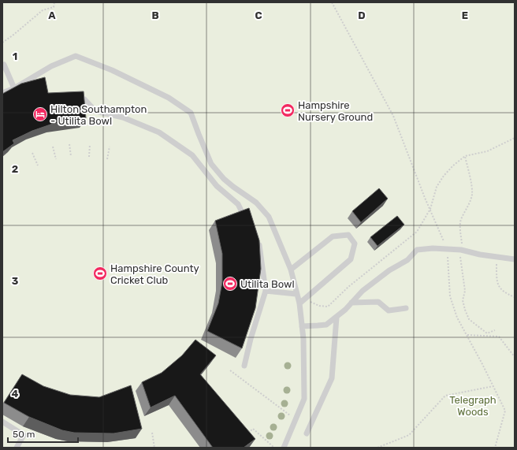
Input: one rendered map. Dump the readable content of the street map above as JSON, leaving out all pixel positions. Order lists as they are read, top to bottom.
{
  "parks": ["Telegraph Woods"],
  "places": {
    "sports": ["Hampshire Nursery Ground", "Hampshire County Cricket Club", "Utilita Bowl"],
    "hotel": ["Hilton Southampton - Utilita Bowl"]
  },
  "scale_bar": "50 m",
  "grid": {
    "columns": [
      "A",
      "B",
      "C",
      "D",
      "E"
    ],
    "rows": [
      "1",
      "2",
      "3",
      "4"
    ]
  }
}
